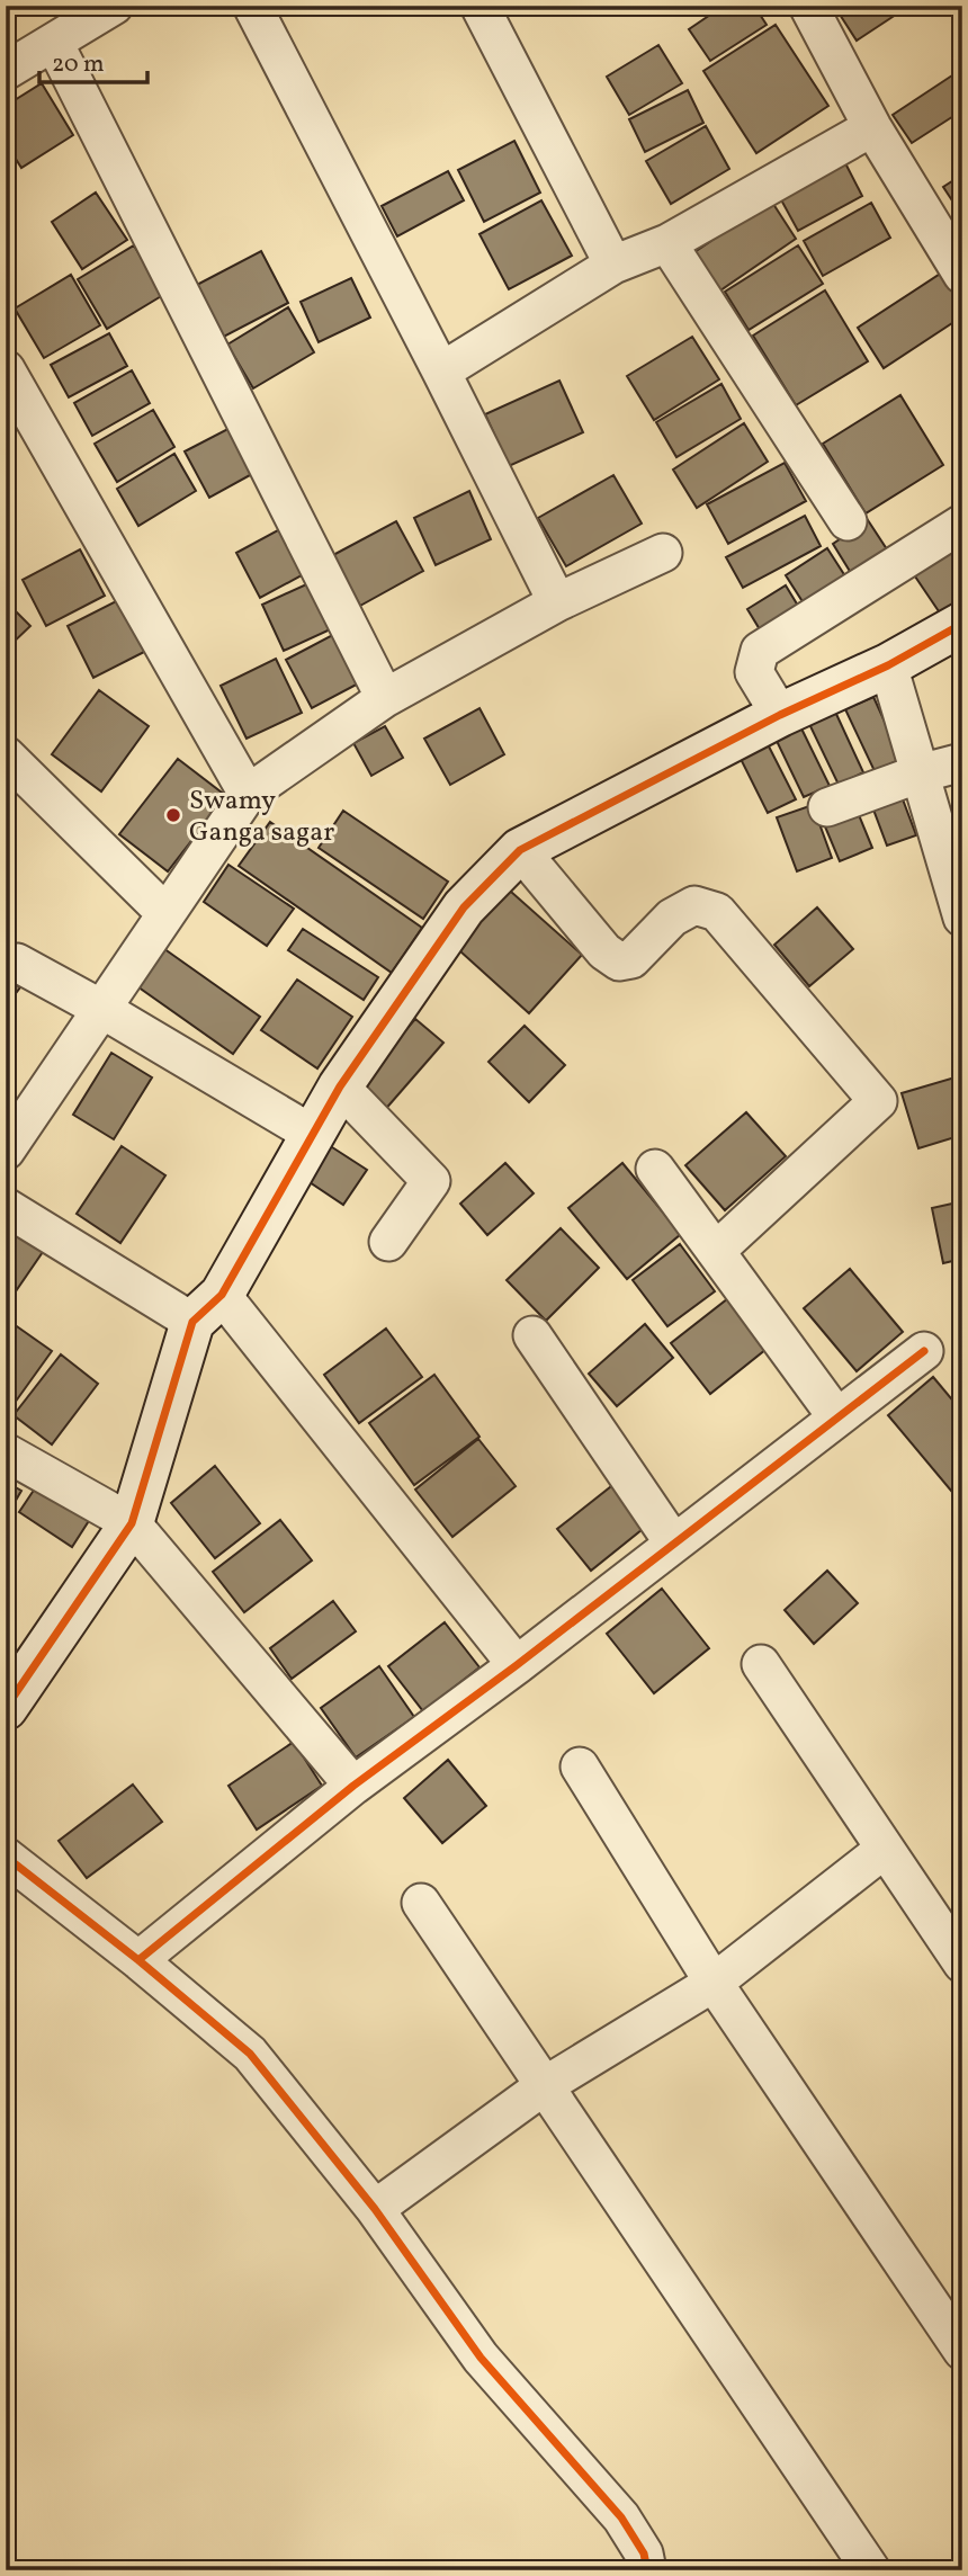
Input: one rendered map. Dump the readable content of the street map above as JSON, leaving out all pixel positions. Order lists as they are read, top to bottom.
{
  "places": ["Swamy Ganga sagar"],
  "scale_bar": "20 m"
}
